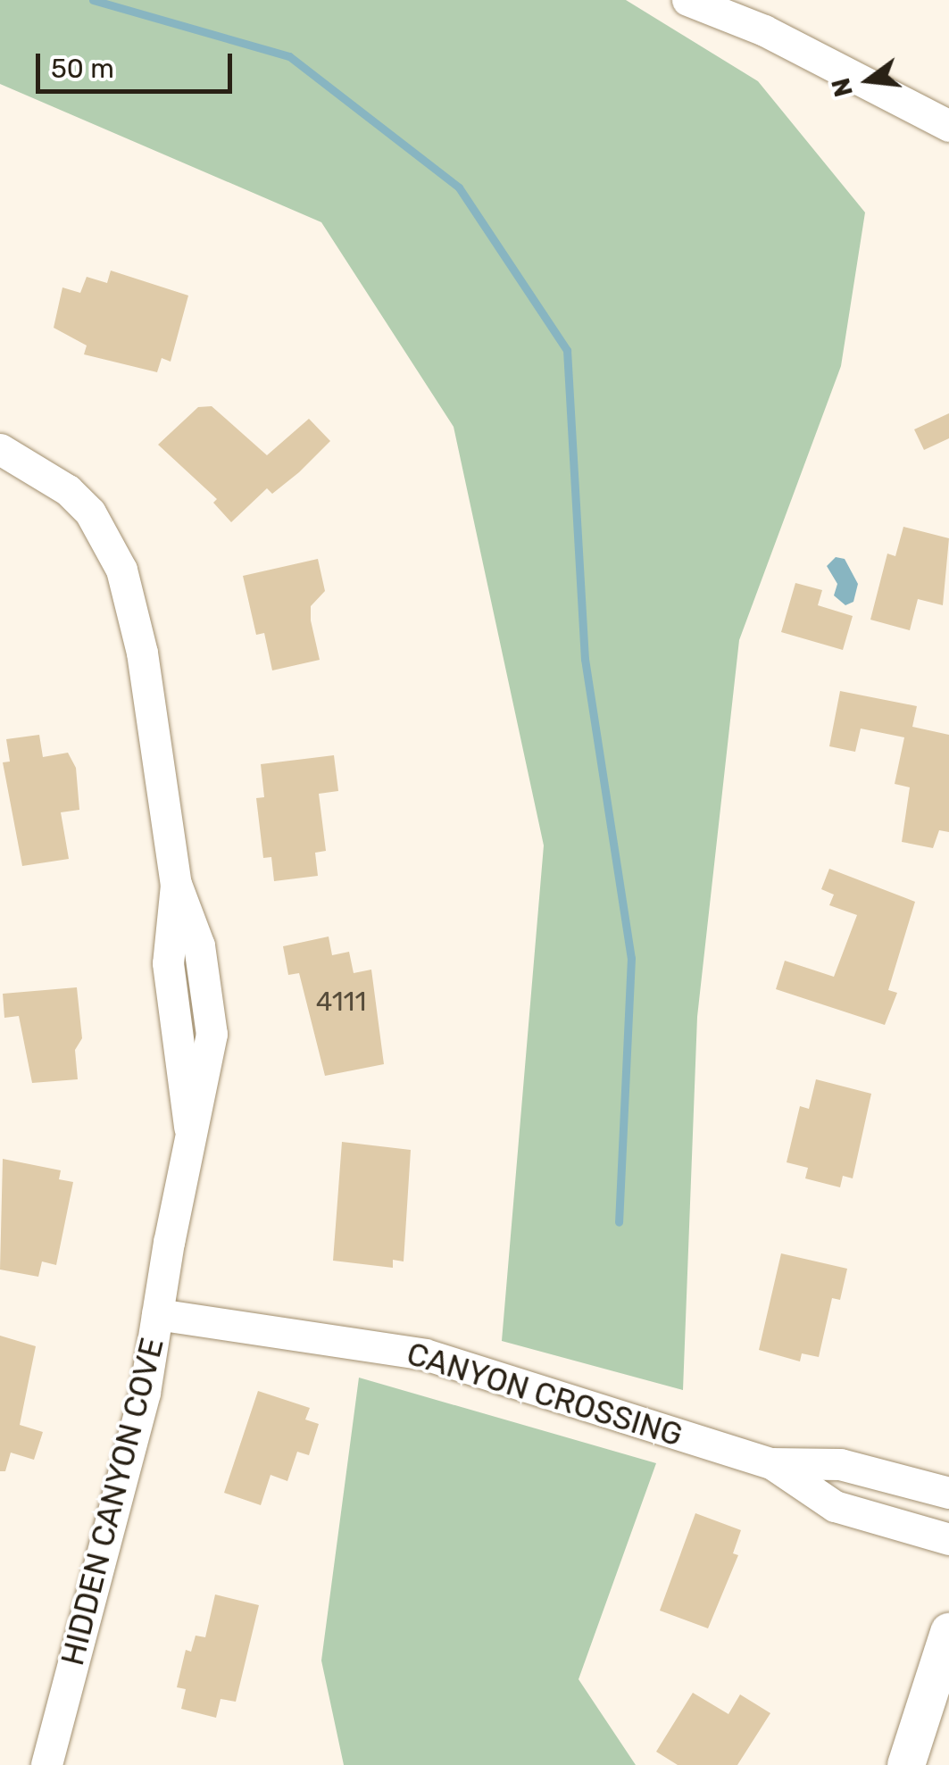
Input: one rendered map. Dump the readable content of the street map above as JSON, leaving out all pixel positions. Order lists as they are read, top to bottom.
{
  "streets": {
    "street": ["CANYON CROSSING", "HIDDEN CANYON COVE"]
  },
  "crossings": [
    ["CANYON CROSSING", "HIDDEN CANYON COVE"]
  ],
  "house_numbers": ["4111"],
  "scale_bar": "50 m",
  "north": "left"
}
